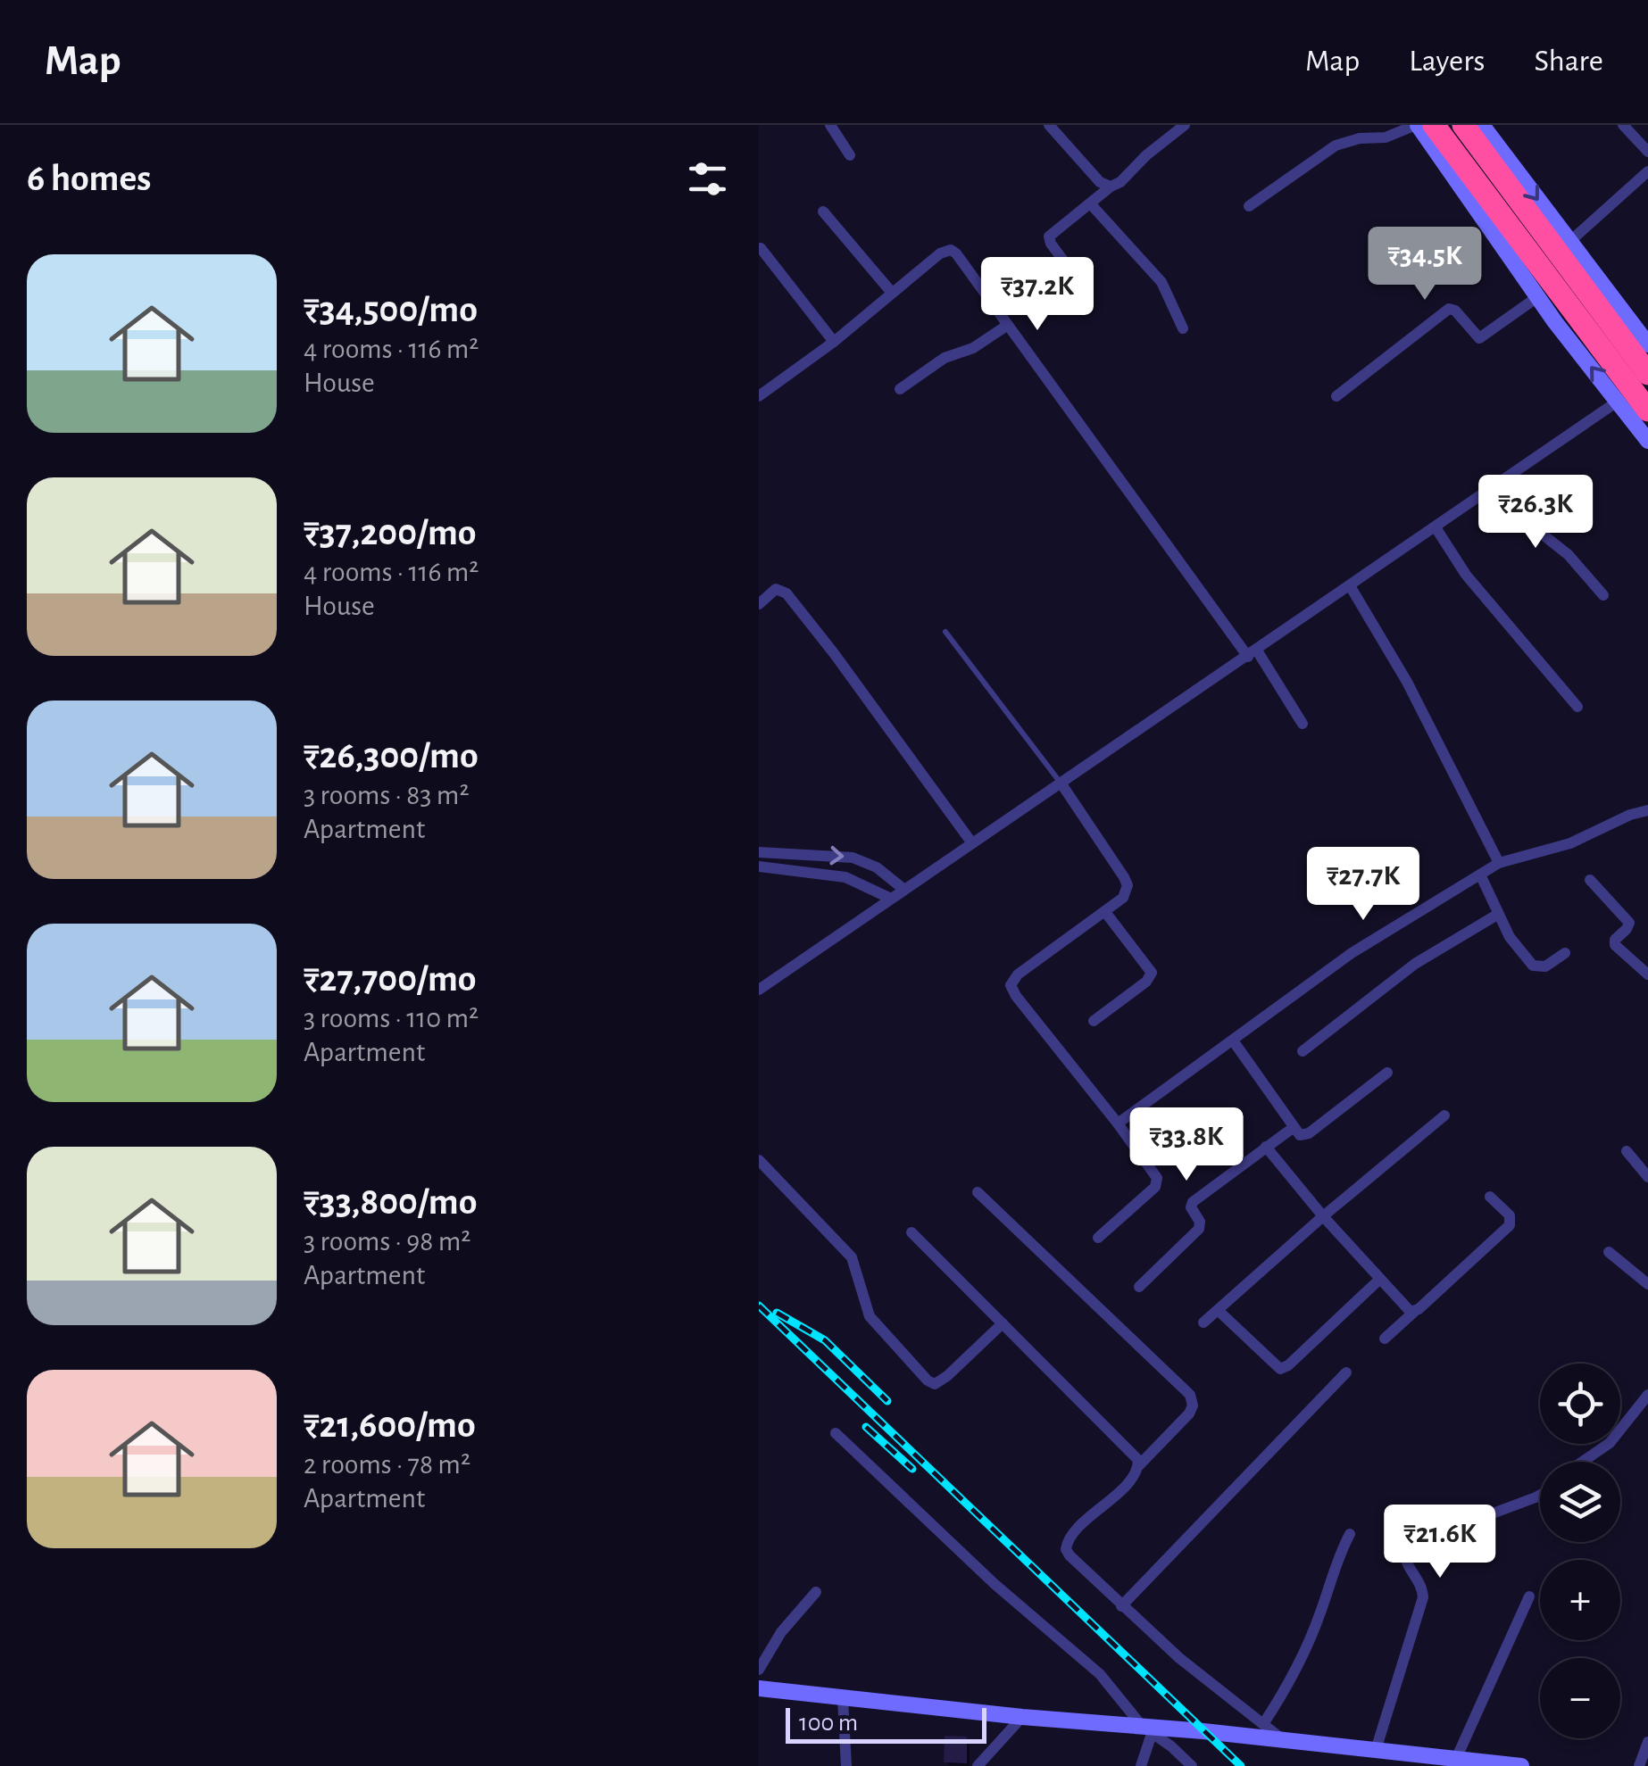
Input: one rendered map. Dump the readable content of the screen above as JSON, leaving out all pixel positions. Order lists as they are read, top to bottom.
{
  "scale_bar": "100 m",
  "page": {
    "header": "Map",
    "nav": ["Map", "Layers", "Share"],
    "heading": "6 homes",
    "price": [
      "₹34.5K",
      "₹37.2K",
      "₹26.3K",
      "₹27.7K",
      "₹33.8K",
      "₹21.6K"
    ],
    "list": [
      {
        "name": "₹34,500/mo",
        "note": "4 rooms · 116 m² · House"
      },
      {
        "name": "₹37,200/mo",
        "note": "4 rooms · 116 m² · House"
      },
      {
        "name": "₹26,300/mo",
        "note": "3 rooms · 83 m² · Apartment"
      },
      {
        "name": "₹27,700/mo",
        "note": "3 rooms · 110 m² · Apartment"
      },
      {
        "name": "₹33,800/mo",
        "note": "3 rooms · 98 m² · Apartment"
      },
      {
        "name": "₹21,600/mo",
        "note": "2 rooms · 78 m² · Apartment"
      }
    ],
    "map_buttons": ["+", "−"],
    "scale": "100 m"
  }
}
